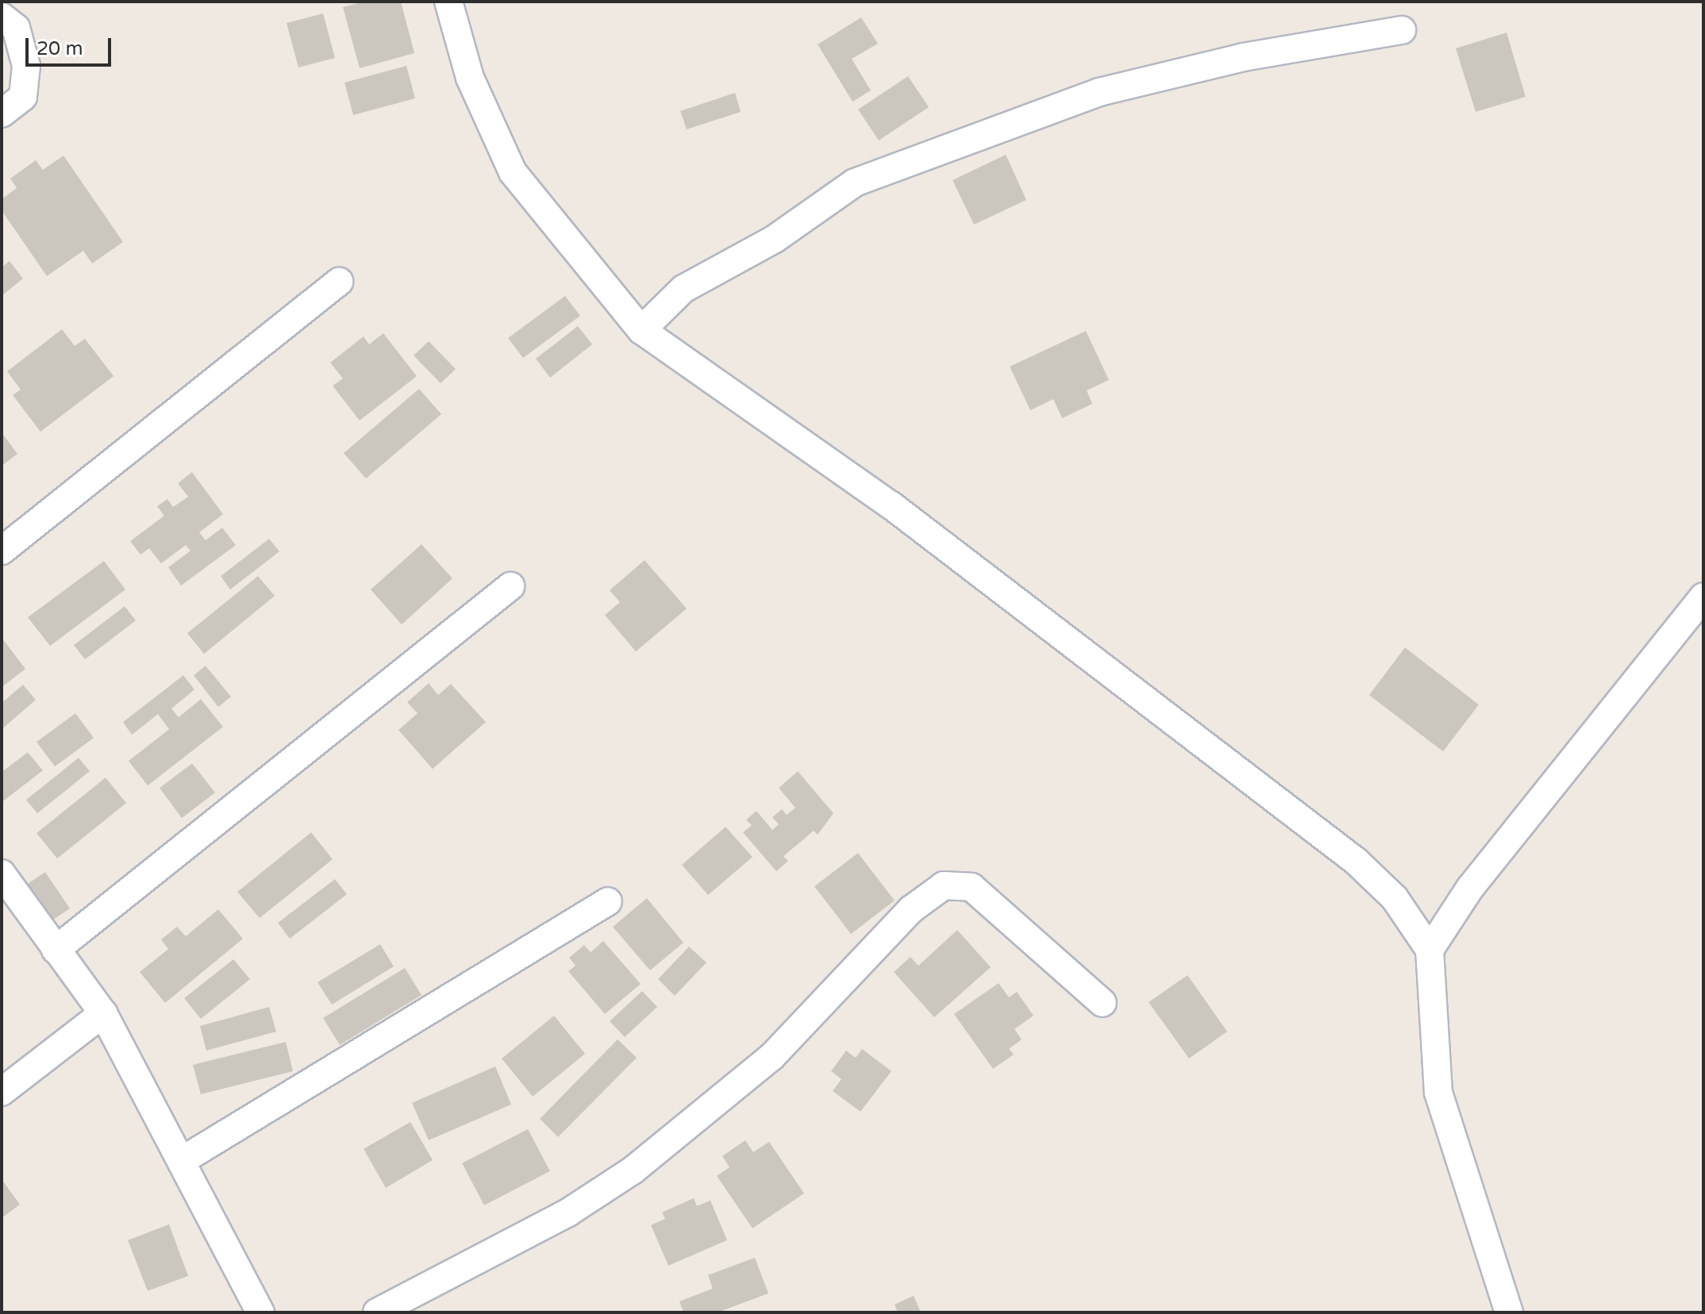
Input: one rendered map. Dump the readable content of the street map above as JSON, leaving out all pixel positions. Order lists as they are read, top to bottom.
{
  "scale_bar": "20 m"
}
